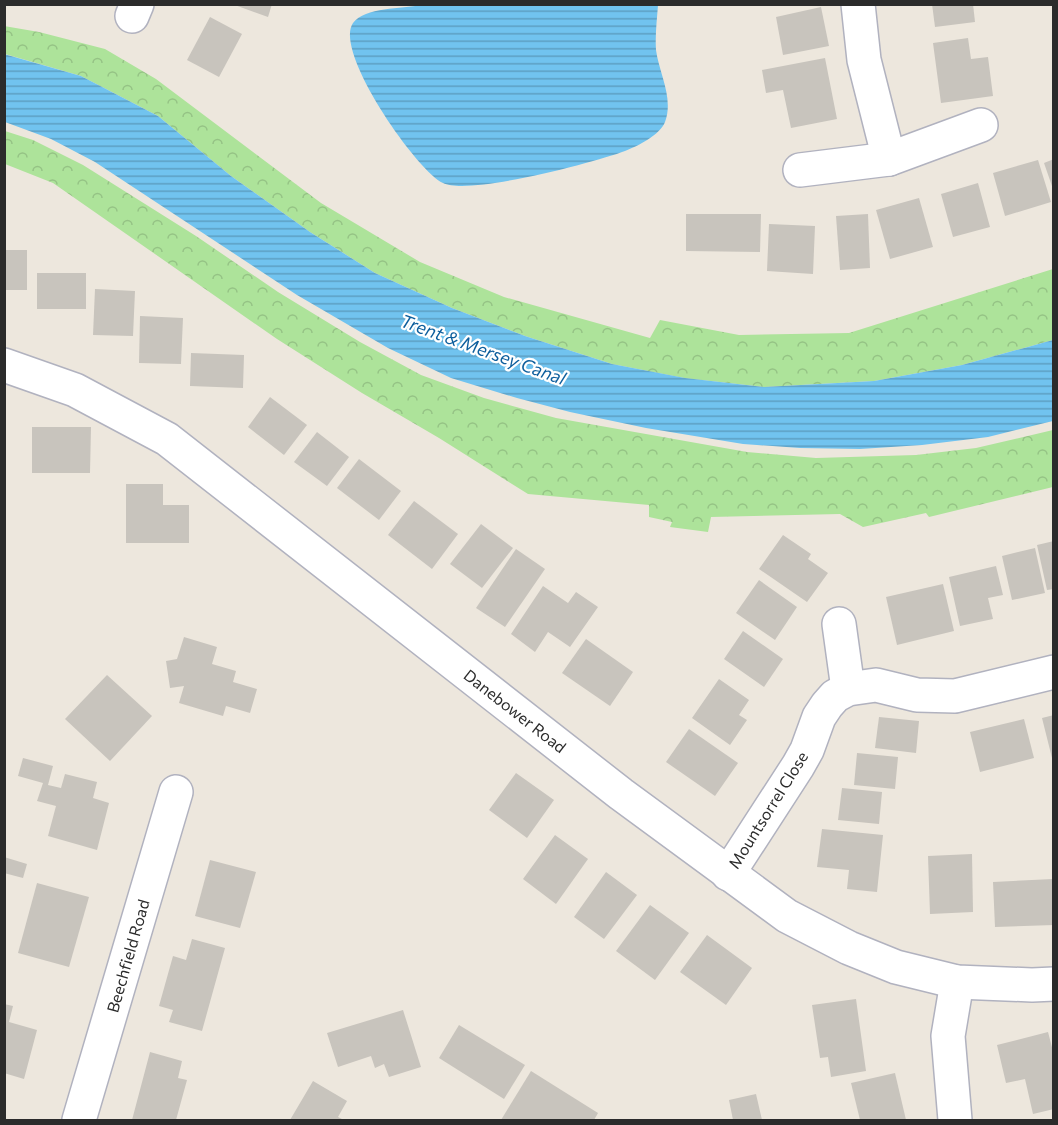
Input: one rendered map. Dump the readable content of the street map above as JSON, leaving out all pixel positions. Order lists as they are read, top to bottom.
{
  "streets": {
    "street": ["Danebower Road", "Mountsorrel Close", "Beechfield Road"]
  },
  "crossings": [
    ["Danebower Road", "Mountsorrel Close"]
  ],
  "water": ["Trent & Mersey Canal"]
}
